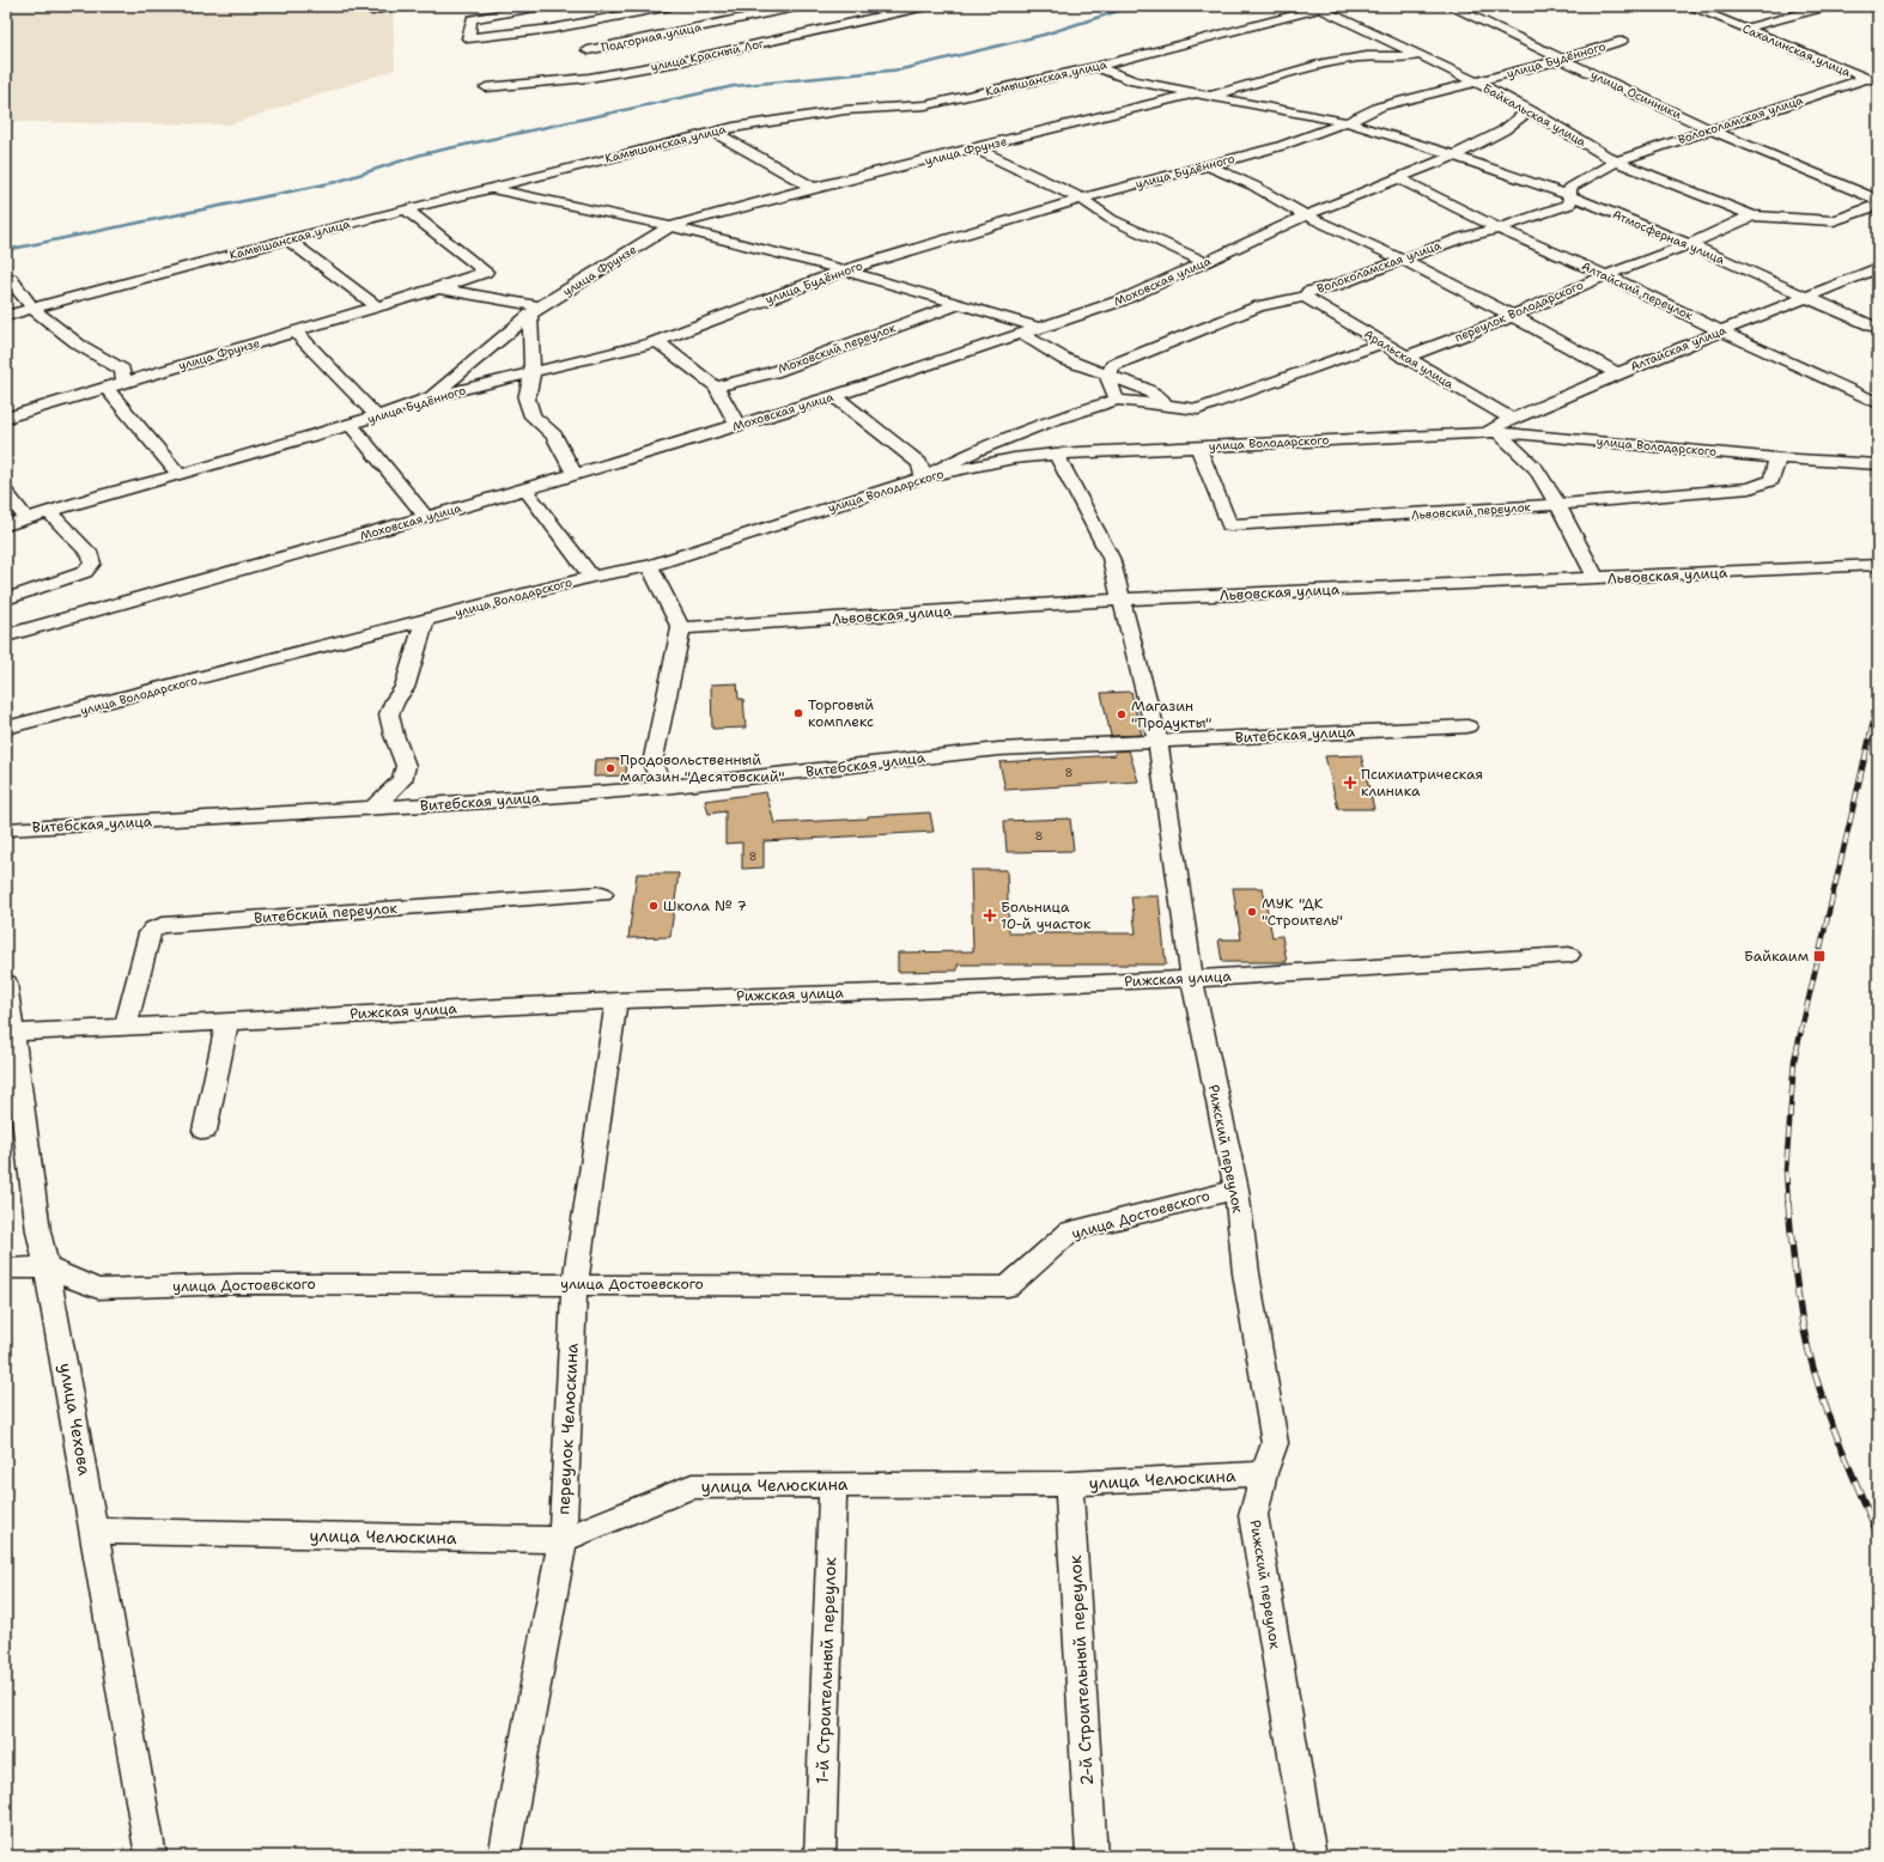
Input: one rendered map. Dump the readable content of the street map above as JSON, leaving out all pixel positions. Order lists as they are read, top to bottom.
{
  "streets": {
    "street": [
      "Подгорная улица",
      "Сахалинская улица",
      "улица Красный Лог",
      "улица Будённого",
      "Камышанская улица",
      "улица Осинники",
      "Байкальская улица",
      "Волоколамская улица",
      "улица Фрунзе",
      "Атмосферная улица",
      "Моховская улица",
      "Алтайский переулок",
      "переулок Володарского",
      "Моховский переулок",
      "Алтайская улица",
      "Аральская улица",
      "улица Володарского",
      "Львовский переулок",
      "Львовская улица",
      "Витебская улица",
      "Витебский переулок",
      "Рижская улица",
      "Рижский переулок",
      "улица Достоевского",
      "улица Чехова",
      "переулок Челюскина",
      "улица Челюскина",
      "1-й Строительный переулок",
      "2-й Строительный переулок"
    ]
  },
  "crossings": [
    ["Сахалинская улица", "Волоколамская улица"],
    ["улица Будённого", "улица Осинники"],
    ["улица Будённого", "Байкальская улица"],
    ["улица Будённого", "Атмосферная улица"],
    ["Камышанская улица", "Байкальская улица"],
    ["Камышанская улица", "Атмосферная улица"],
    ["улица Осинники", "Волоколамская улица"],
    ["Байкальская улица", "Волоколамская улица"],
    ["Байкальская улица", "улица Фрунзе"],
    ["Байкальская улица", "Моховская улица"],
    ["Байкальская улица", "переулок Володарского"],
    ["Волоколамская улица", "Атмосферная улица"],
    ["Волоколамская улица", "Алтайский переулок"],
    ["Волоколамская улица", "Аральская улица"],
    ["улица Фрунзе", "Атмосферная улица"],
    ["Атмосферная улица", "Моховская улица"],
    ["Атмосферная улица", "переулок Володарского"],
    ["Атмосферная улица", "Алтайская улица"],
    ["Моховская улица", "Алтайский переулок"],
    ["Алтайский переулок", "переулок Володарского"],
    ["Алтайский переулок", "Алтайская улица"],
    ["переулок Володарского", "Аральская улица"],
    ["Алтайская улица", "Аральская улица"],
    ["Алтайская улица", "улица Володарского"],
    ["улица Володарского", "Львовский переулок"],
    ["улица Володарского", "Рижский переулок"],
    ["Львовская улица", "Рижский переулок"],
    ["Витебская улица", "Рижский переулок"],
    ["Витебский переулок", "Рижская улица"],
    ["Рижская улица", "Рижский переулок"],
    ["Рижская улица", "улица Чехова"],
    ["Рижская улица", "переулок Челюскина"],
    ["Рижский переулок", "улица Достоевского"],
    ["Рижский переулок", "улица Челюскина"],
    ["улица Достоевского", "улица Чехова"],
    ["улица Достоевского", "переулок Челюскина"],
    ["улица Чехова", "улица Челюскина"],
    ["переулок Челюскина", "улица Челюскина"],
    ["улица Челюскина", "1-й Строительный переулок"],
    ["улица Челюскина", "2-й Строительный переулок"]
  ],
  "places": {
    "other": [
      "Торговый комплекс",
      "Магазин \"Продукты\"",
      "Продовольственный магазин \"Деcятовский\"",
      "Школа № 7",
      "МУК \"ДК \"Строитель\""
    ],
    "health": ["Психиатрическая клиника", "Больница 10-й участок"],
    "transit": ["Байкаим"]
  },
  "house_numbers": ["8", "8", "8"]
}
